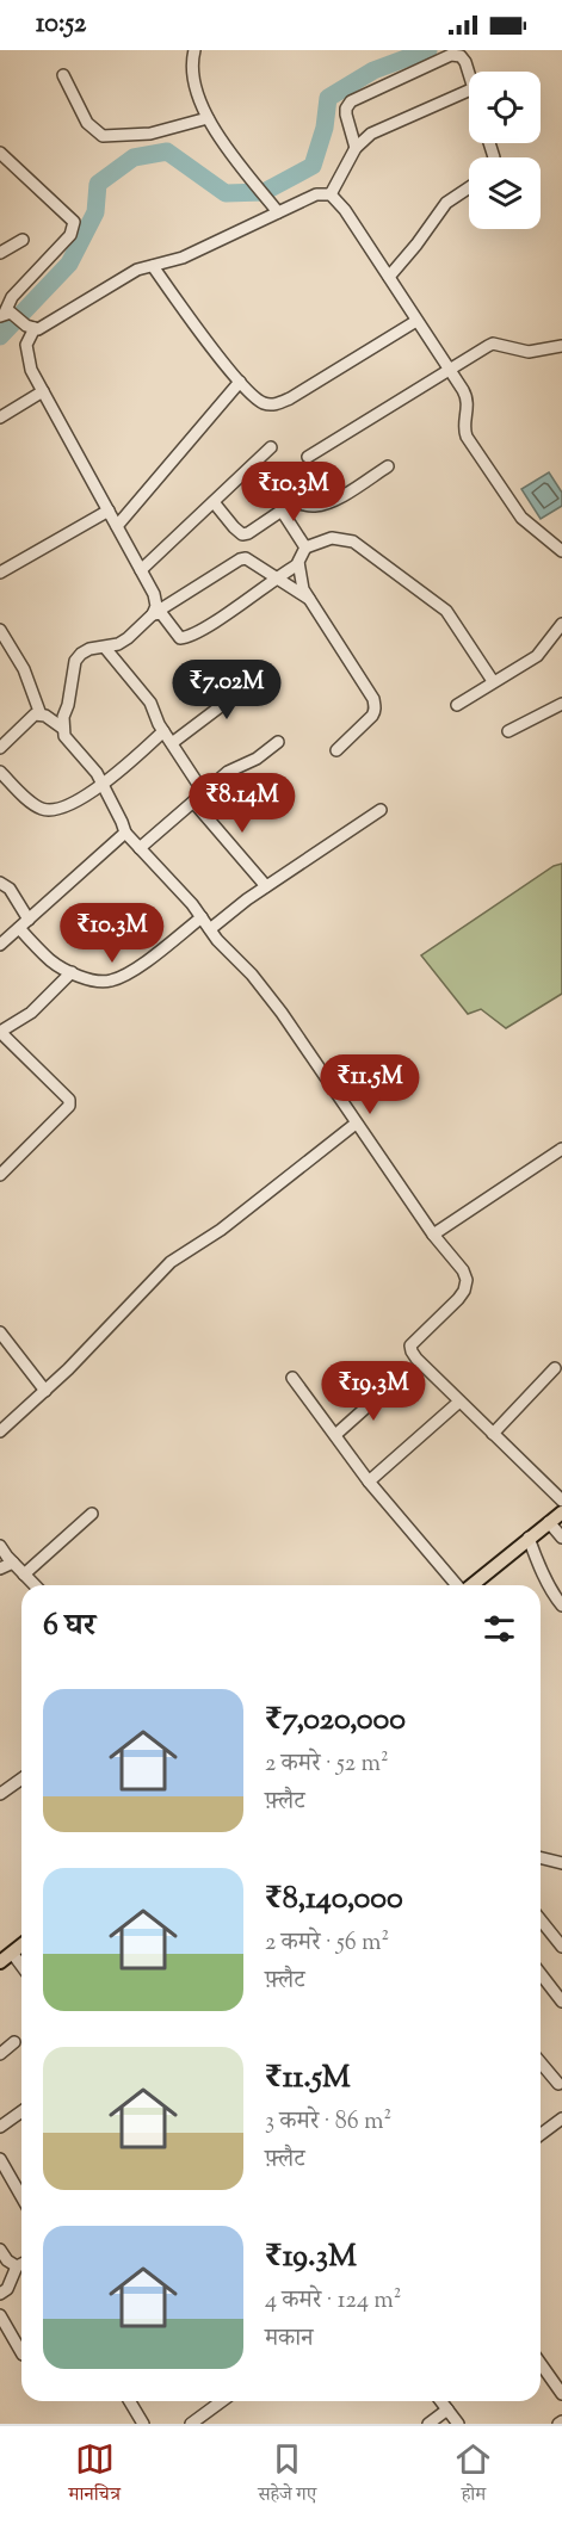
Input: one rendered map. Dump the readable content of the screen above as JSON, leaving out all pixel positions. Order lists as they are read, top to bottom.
{
  "page": {
    "status": "10:52",
    "price": [
      "₹10.3M",
      "₹7.02M",
      "₹8.14M",
      "₹10.3M",
      "₹11.5M",
      "₹19.3M"
    ],
    "heading": "6 घर",
    "list": [
      {
        "name": "₹7,020,000",
        "note": "2 कमरे · 52 m² · फ़्लैट"
      },
      {
        "name": "₹8,140,000",
        "note": "2 कमरे · 56 m² · फ़्लैट"
      },
      {
        "name": "₹11.5M",
        "note": "3 कमरे · 86 m² · फ़्लैट"
      },
      {
        "name": "₹19.3M",
        "note": "4 कमरे · 124 m² · मकान"
      }
    ],
    "tabs": ["मानचित्र", "सहेजे गए", "होम"]
  }
}
